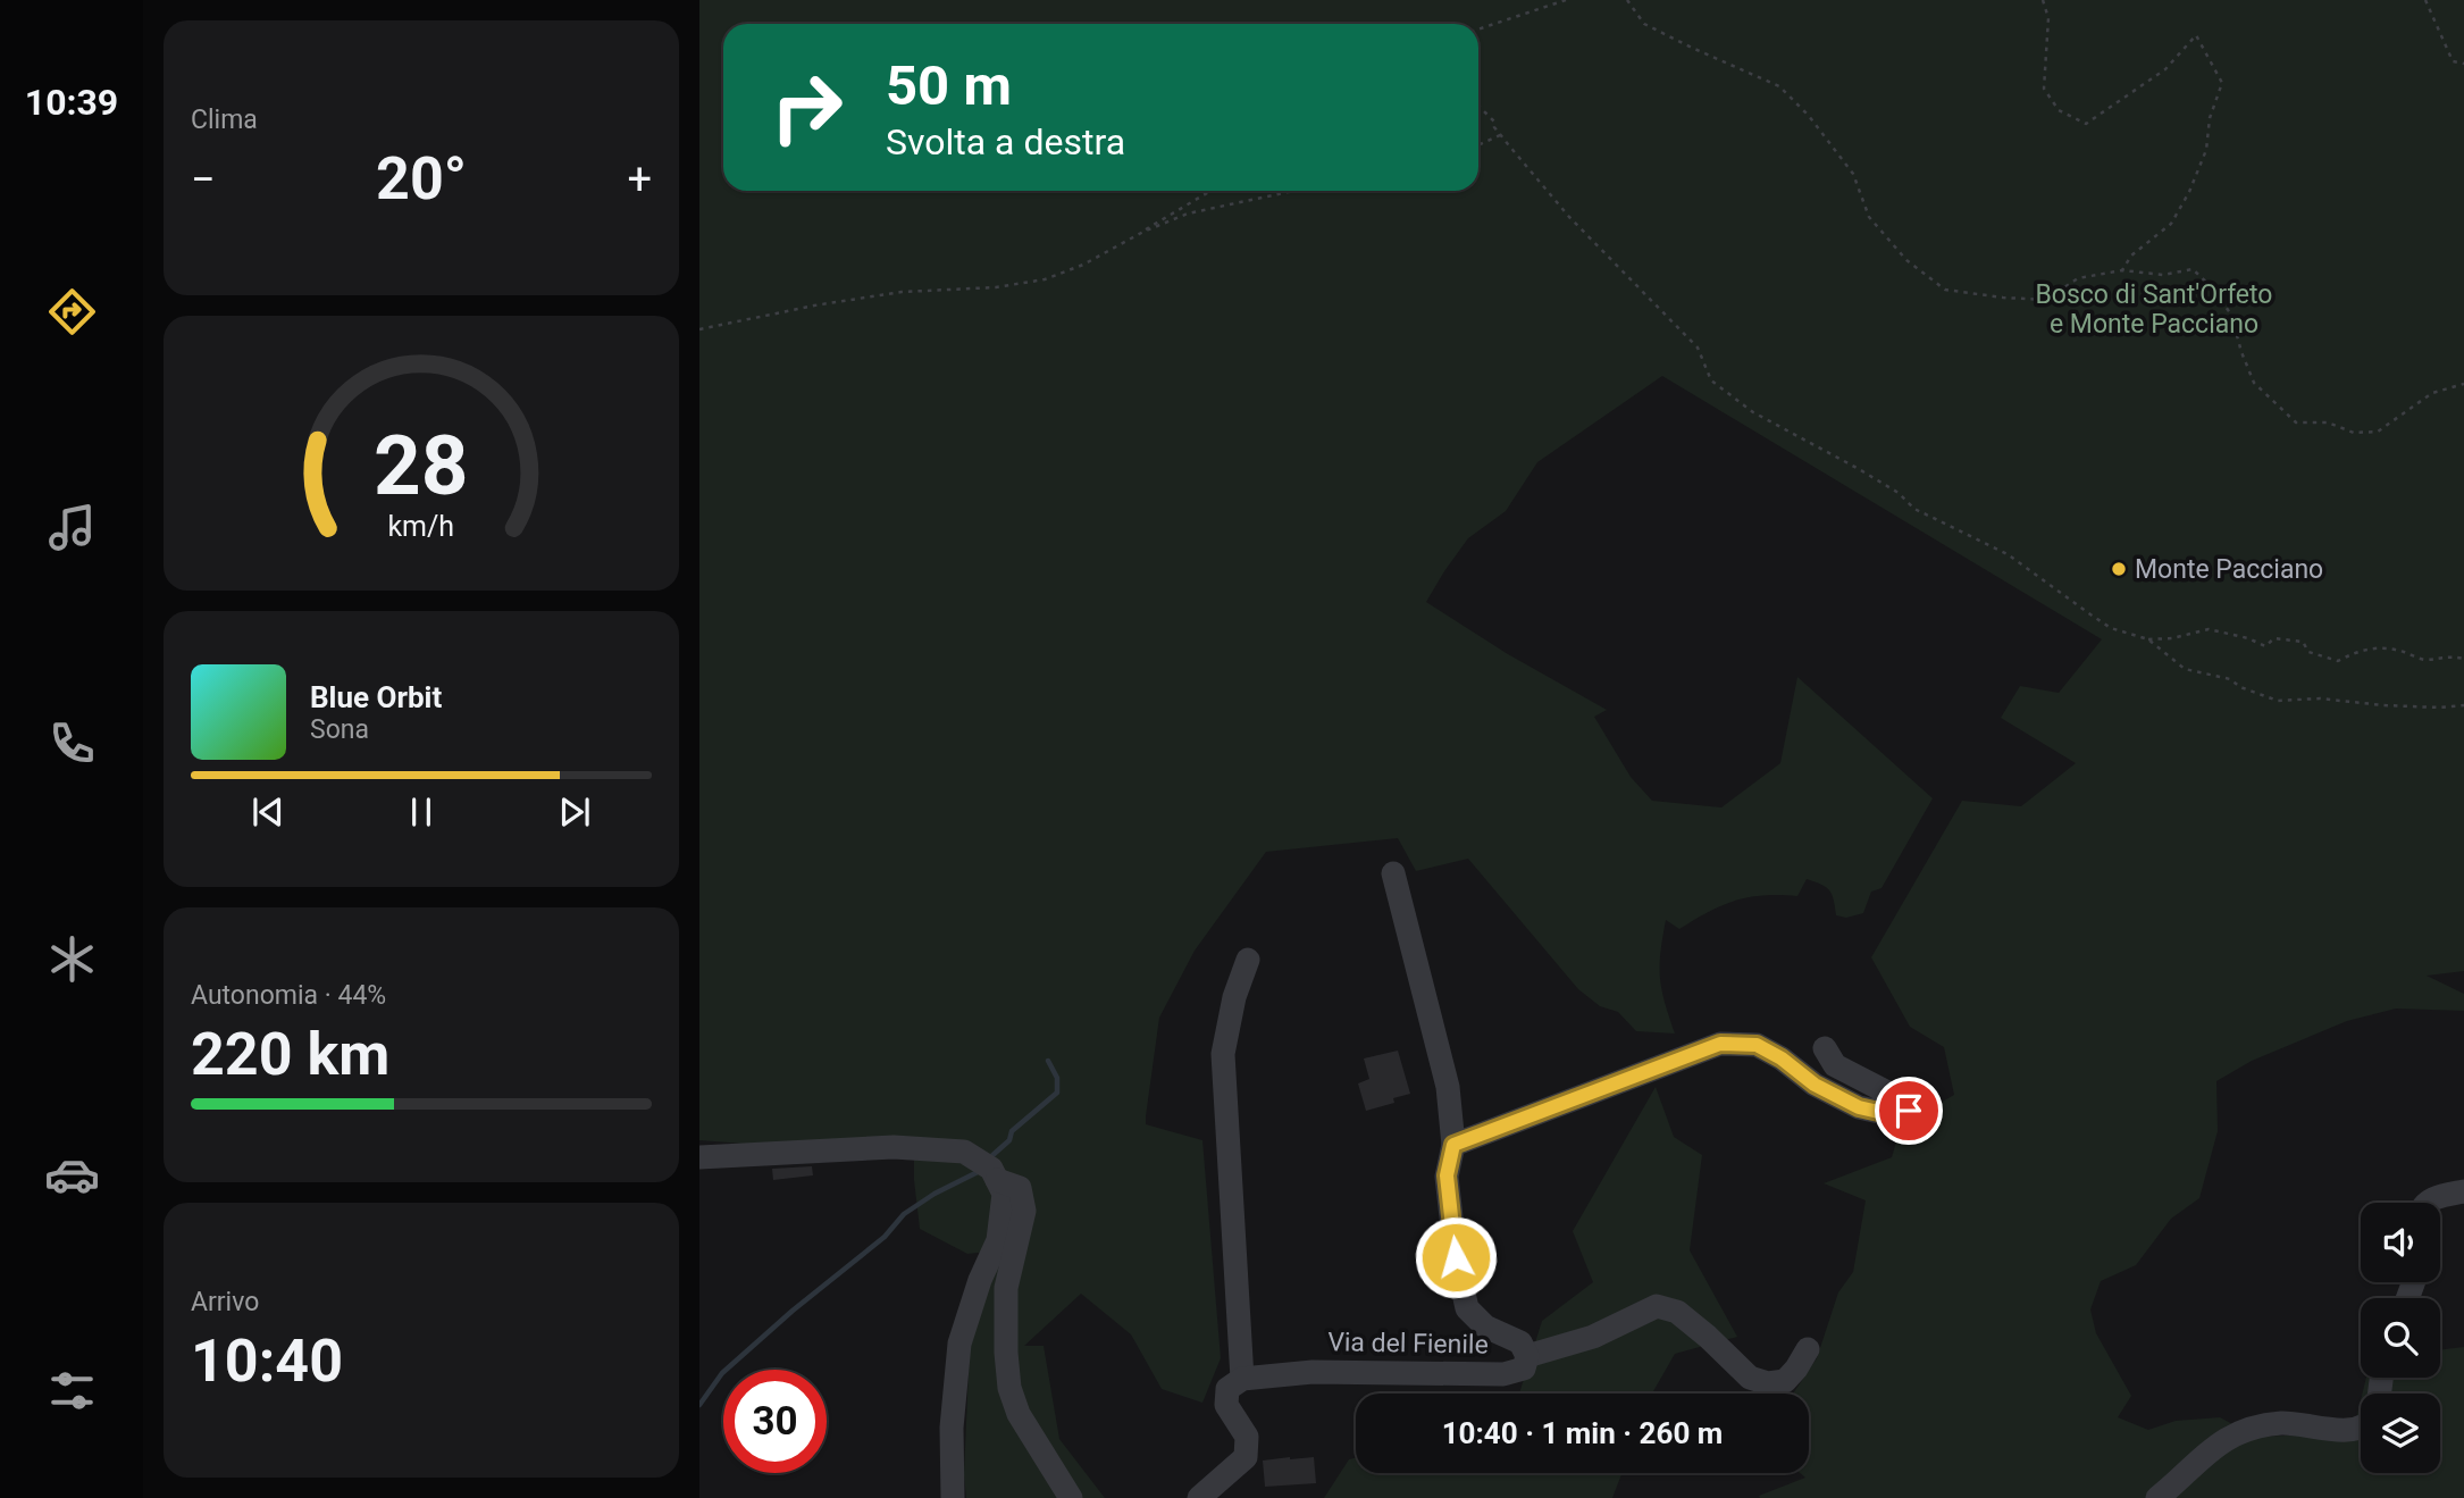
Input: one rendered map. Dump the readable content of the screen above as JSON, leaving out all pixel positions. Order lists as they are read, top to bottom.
{
  "streets": {
    "street": ["Via del Fienile"]
  },
  "parks": ["Bosco di Sant'Orfeto e Monte Pacciano"],
  "places": ["Monte Pacciano"],
  "page": {
    "tabs": "10:39",
    "tile": [
      "Clima",
      ["Autonomia · 44%", "220 km"],
      ["Arrivo", "10:40"]
    ],
    "turn": ["50 m", "Svolta a destra"],
    "heat": ["−", "20°", "+"],
    "song": ["Blue Orbit", "Sona"],
    "limit": "30",
    "trip": "10:40 · 1 min · 260 m",
    "gauge": ["28", "km/h"]
  }
}
